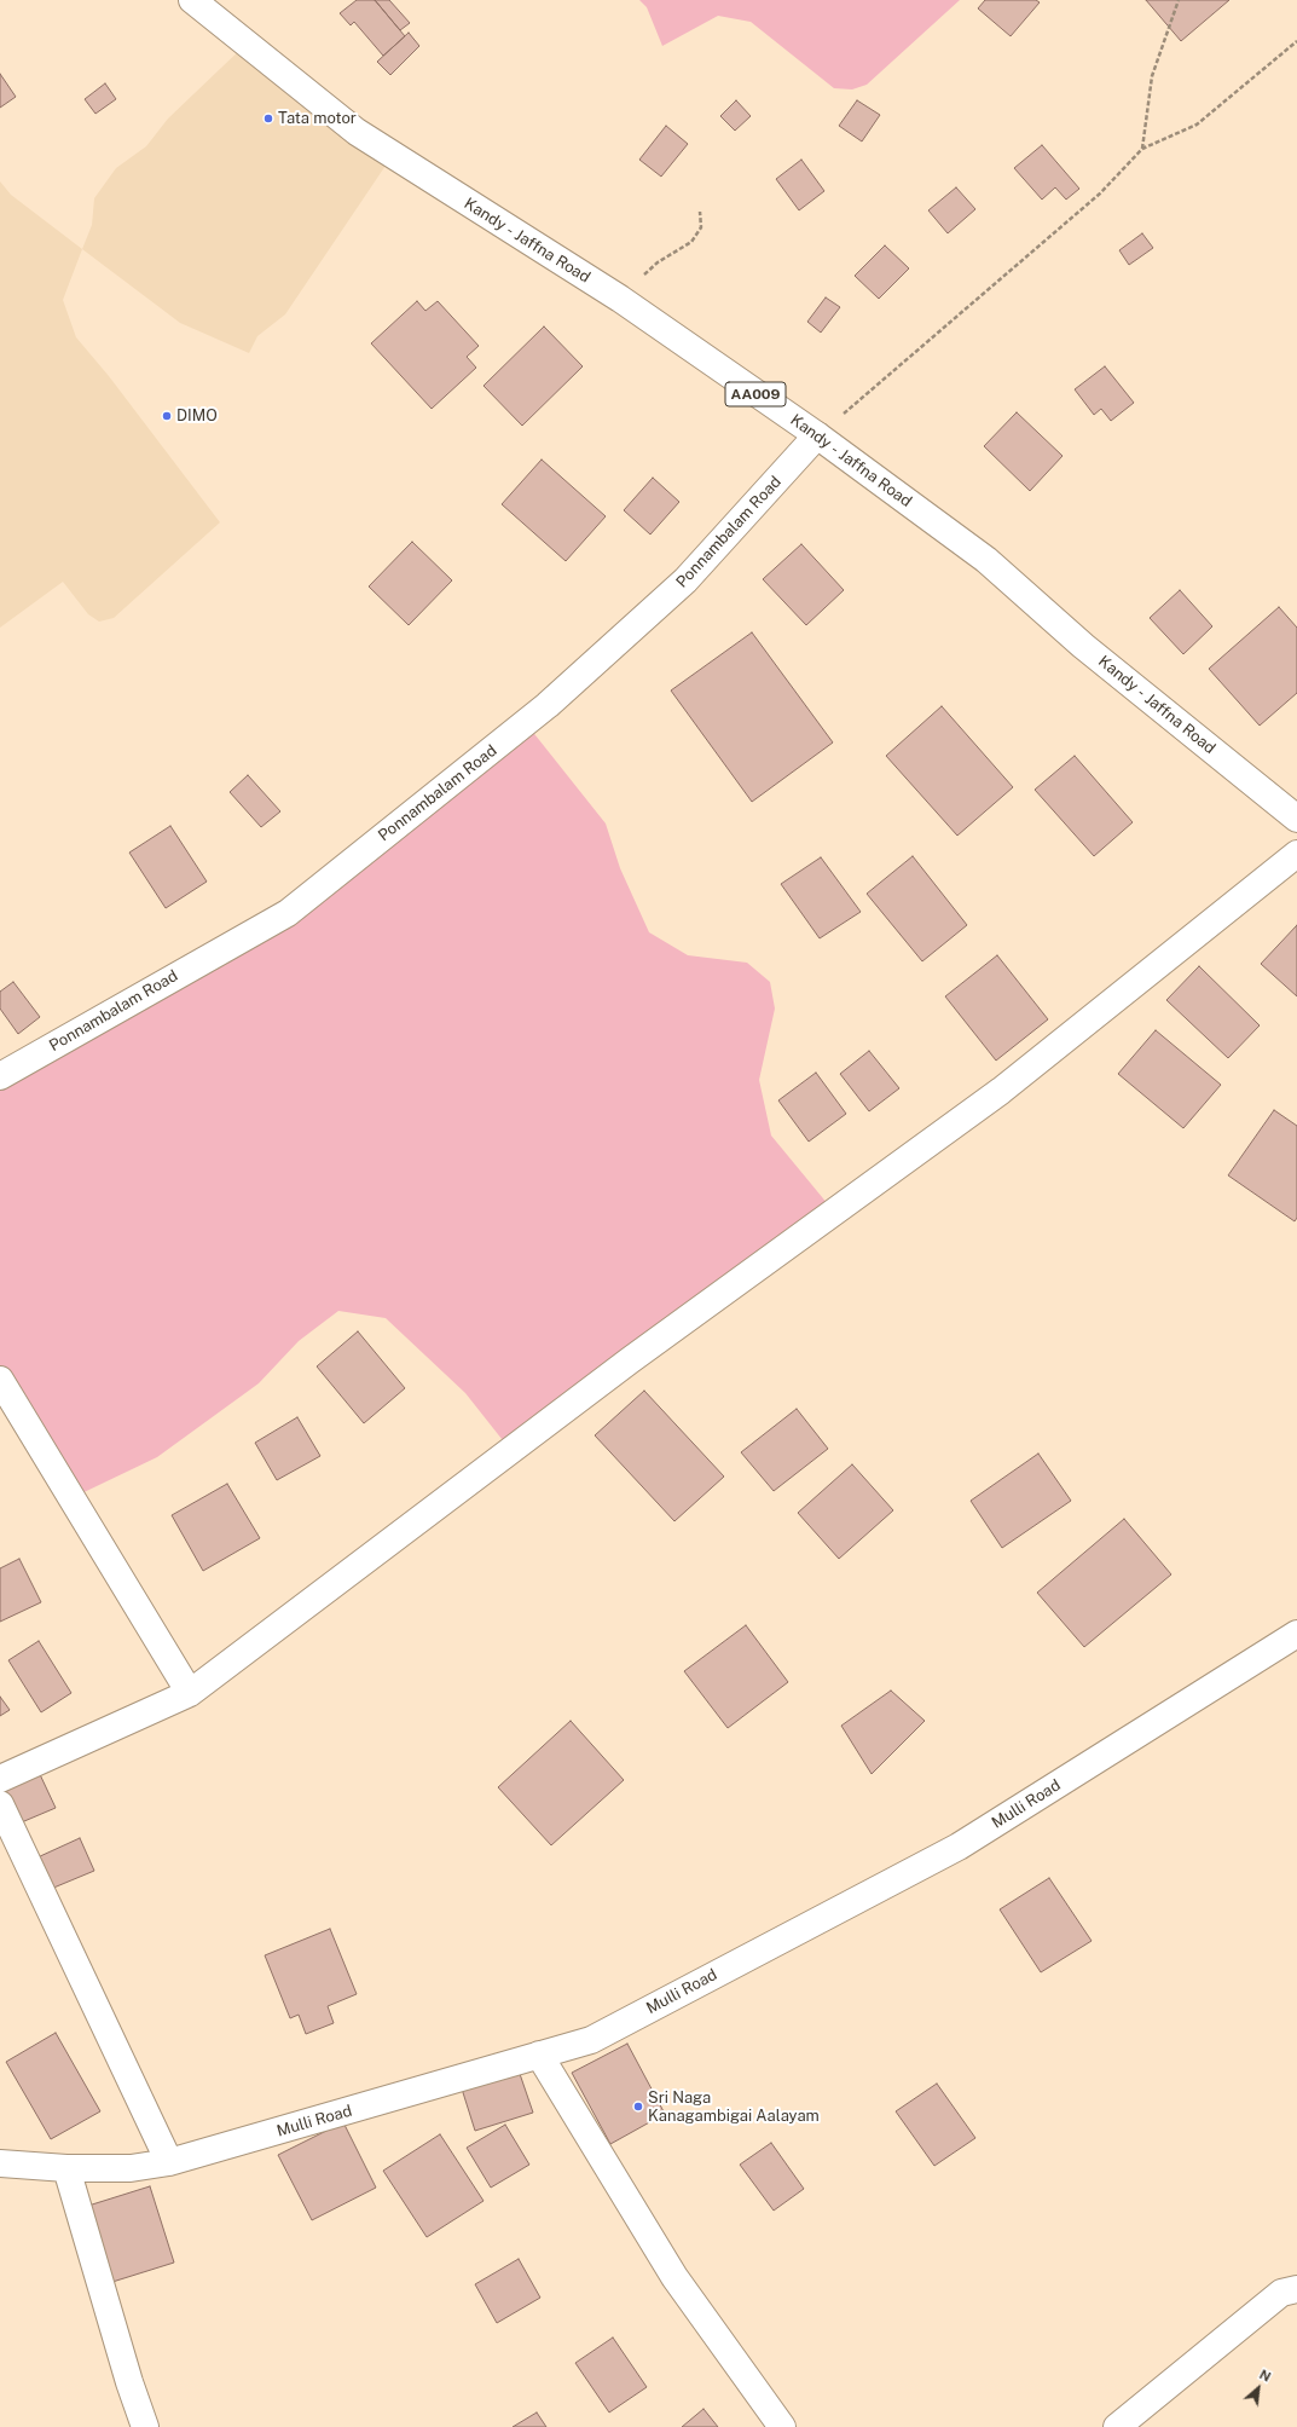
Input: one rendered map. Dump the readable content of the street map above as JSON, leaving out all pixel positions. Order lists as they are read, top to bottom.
{
  "streets": {
    "main road": [
      "Kandy - Jaffna Road",
      "AA009",
      "Ponnambalam Road",
      "Mulli Road"
    ]
  },
  "crossings": [
    ["Kandy - Jaffna Road", "Ponnambalam Road"]
  ],
  "places": ["Tata motor", "DIMO", "Sri Naga Kanagambigai Aalayam"],
  "north": "top right"
}
